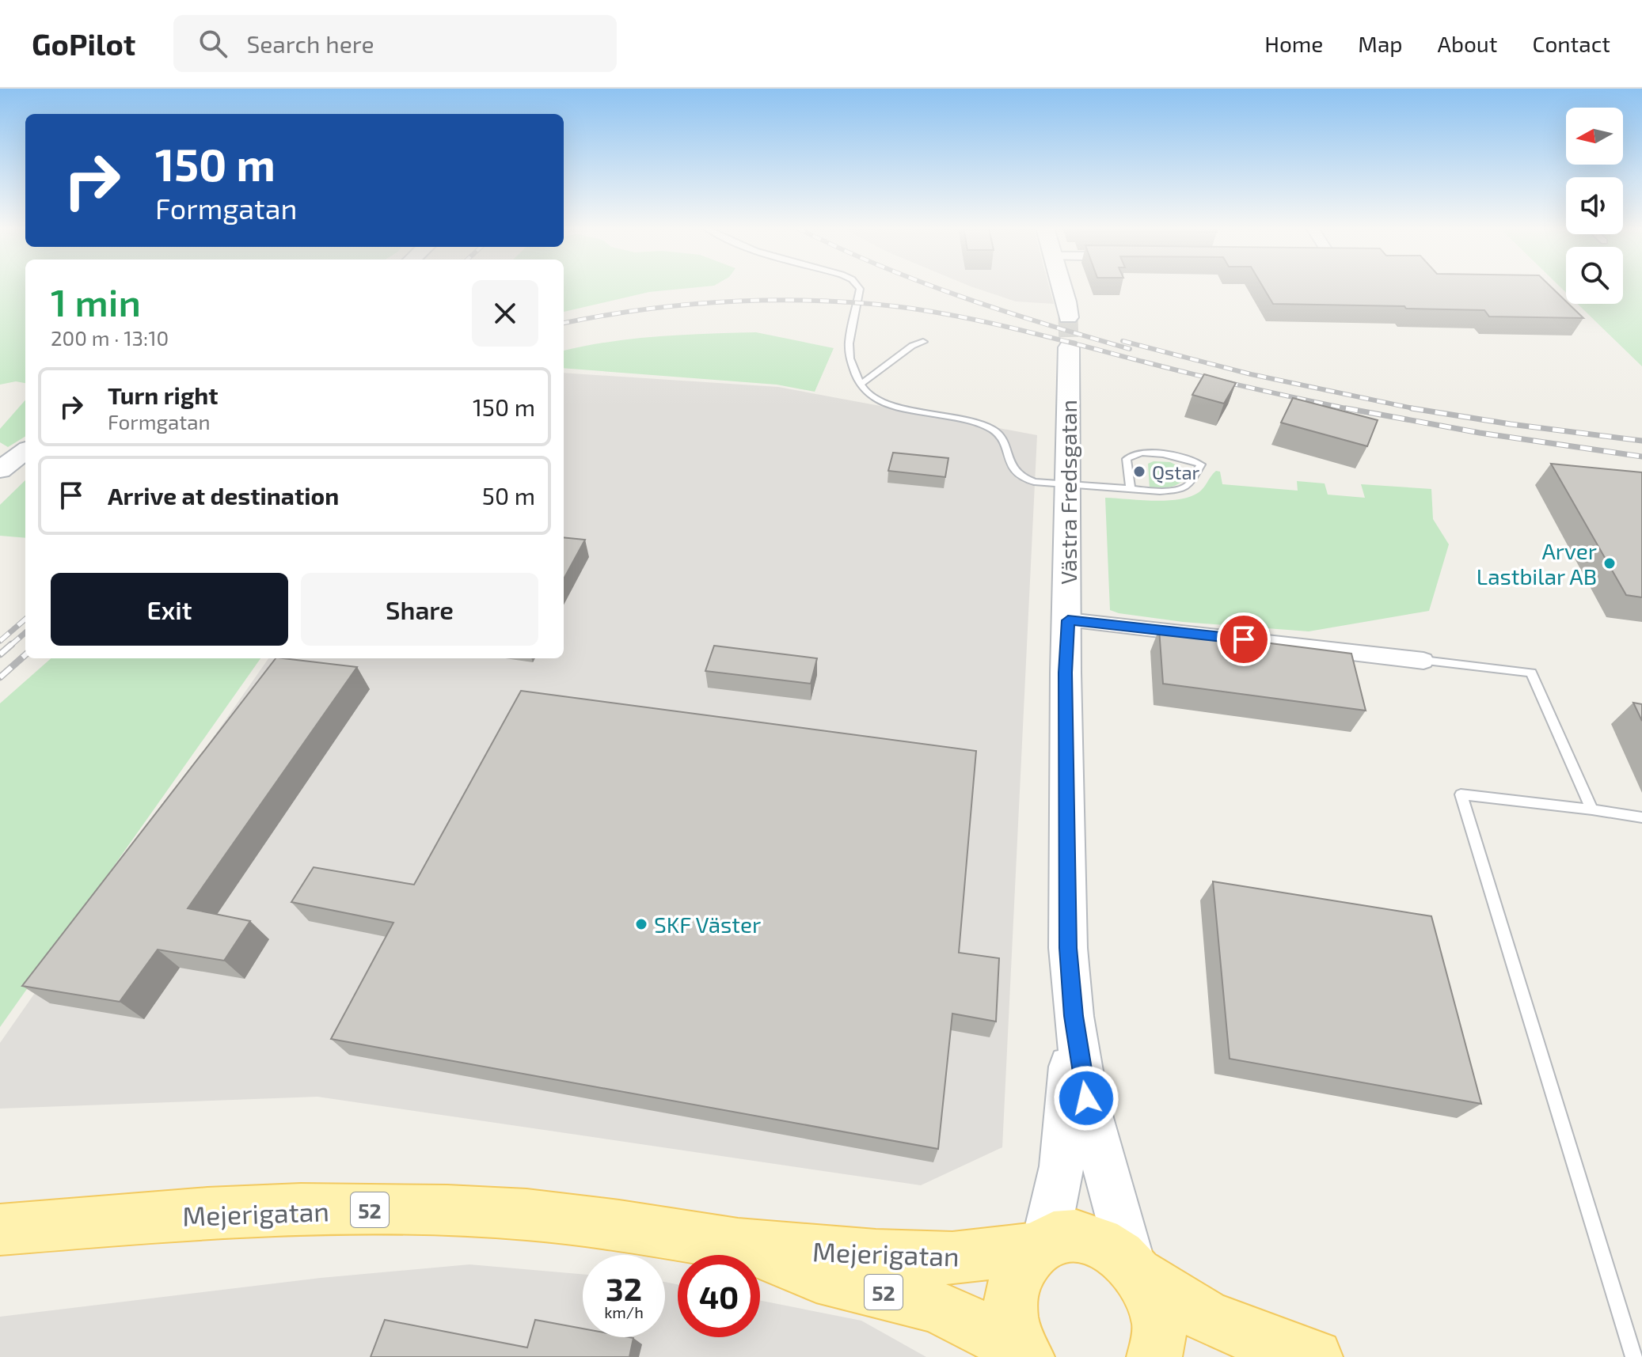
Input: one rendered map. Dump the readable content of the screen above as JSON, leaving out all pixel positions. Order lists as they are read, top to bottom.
{
  "streets": {
    "main road": ["52", "Mejerigatan"],
    "street": ["Västra Fredsgatan"]
  },
  "crossings": [
    ["Västra Fredsgatan", "52"],
    ["Västra Fredsgatan", "Mejerigatan"],
    ["52", "Mejerigatan"]
  ],
  "places": ["Qstar", "Arver Lastbilar AB", "SKF Väster"],
  "north": "left",
  "page": {
    "header": "GoPilot",
    "search": "Search here",
    "nav": [
      "Home",
      "Map",
      "About",
      "Contact"
    ],
    "turn": ["150 m", "Formgatan"],
    "heading": ["1 min", "200 m · 13:10"],
    "list": [
      {
        "name": "Turn right",
        "note": "Formgatan",
        "value": "150 m"
      },
      {
        "name": "Arrive at destination",
        "value": "50 m"
      }
    ],
    "buttons": ["Exit", "Share"],
    "speed": "32 km/h",
    "limit": "40"
  }
}
